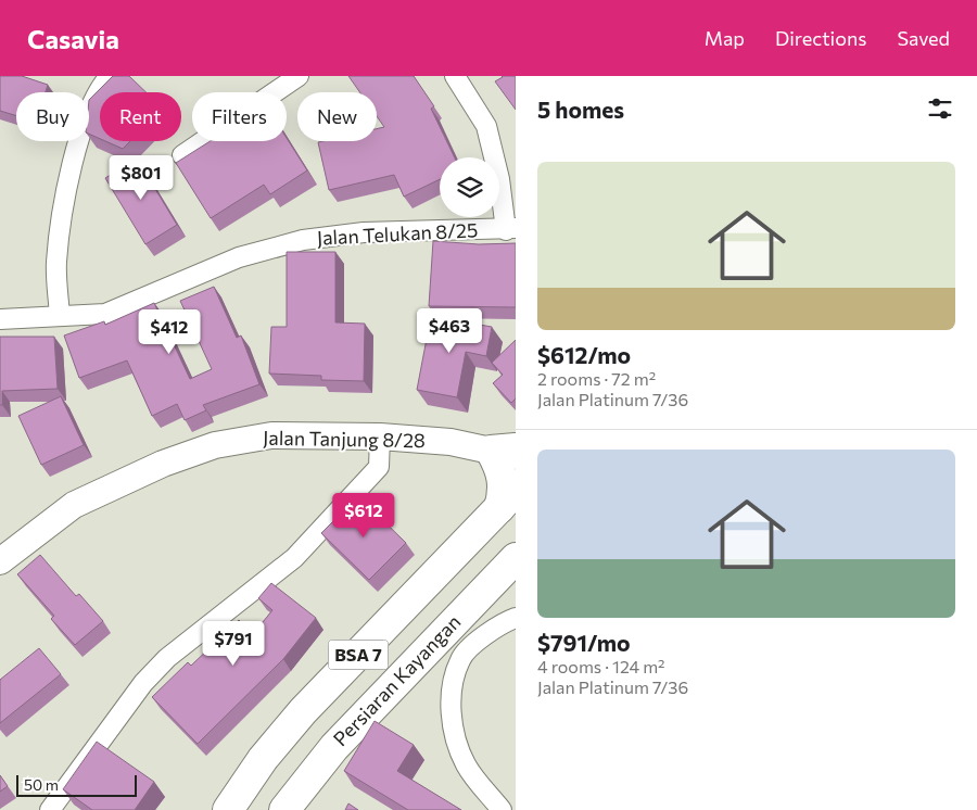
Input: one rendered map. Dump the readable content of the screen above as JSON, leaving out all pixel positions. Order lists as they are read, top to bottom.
{
  "streets": {
    "main road": ["BSA 7", "Persiaran Kayangan"],
    "street": ["Jalan Telukan 8/25", "Jalan Tanjung 8/28"]
  },
  "scale_bar": "50 m",
  "page": {
    "header": "Casavia",
    "nav": ["Map", "Directions", "Saved"],
    "heading": "5 homes",
    "chip": [
      "Buy",
      "Rent",
      "Filters",
      "New"
    ],
    "list": [
      {
        "name": "$612/mo",
        "note": "2 rooms · 72 m² · Jalan Platinum 7/36"
      },
      {
        "name": "$791/mo",
        "note": "4 rooms · 124 m² · Jalan Platinum 7/36"
      }
    ],
    "price": [
      "$801",
      "$463",
      "$412",
      "$612",
      "$791"
    ],
    "scale": "50 m"
  }
}
